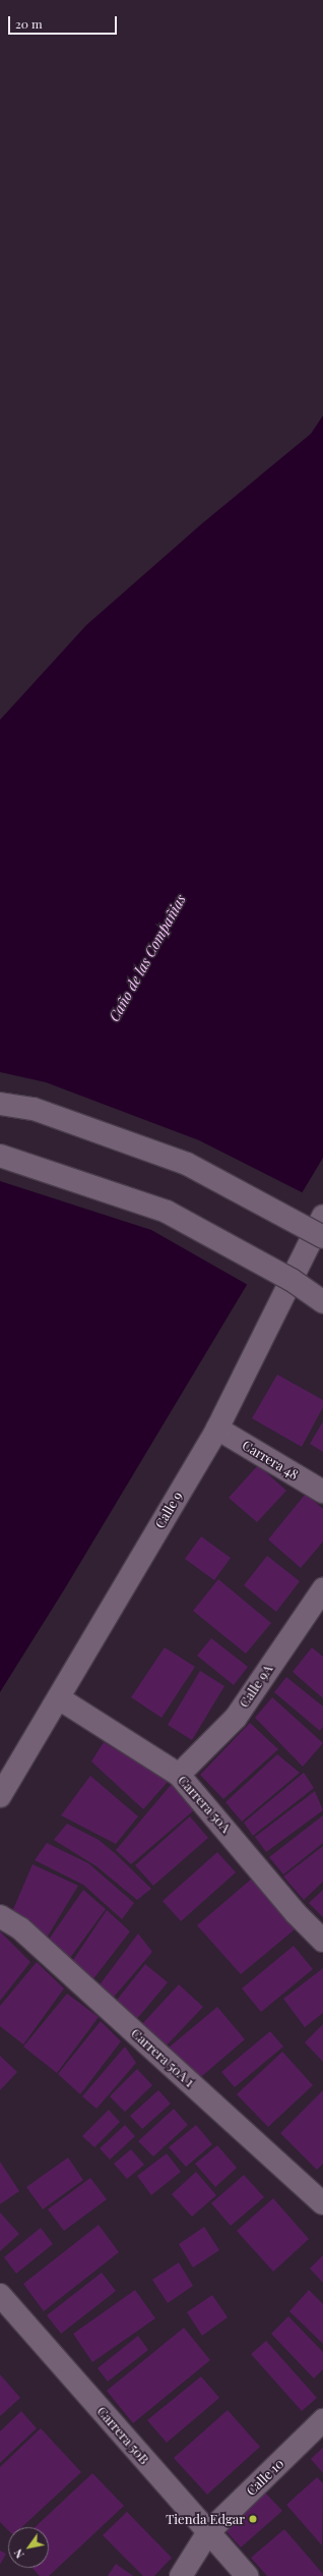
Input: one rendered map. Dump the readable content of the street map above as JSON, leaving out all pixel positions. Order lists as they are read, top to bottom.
{
  "streets": {
    "street": [
      "Carrera 48",
      "Calle 9",
      "Calle 9A",
      "Carrera 50A",
      "Carrera 50A 1",
      "Carrera 50B",
      "Calle 10"
    ]
  },
  "crossings": [
    ["Carrera 48", "Calle 9"],
    ["Calle 9", "Carrera 50A"],
    ["Calle 9A", "Carrera 50A"],
    ["Carrera 50B", "Calle 10"]
  ],
  "water": ["Caño de las Compañias"],
  "places": ["Tienda Edgar"],
  "scale_bar": "20 m",
  "north": "bottom left"
}
